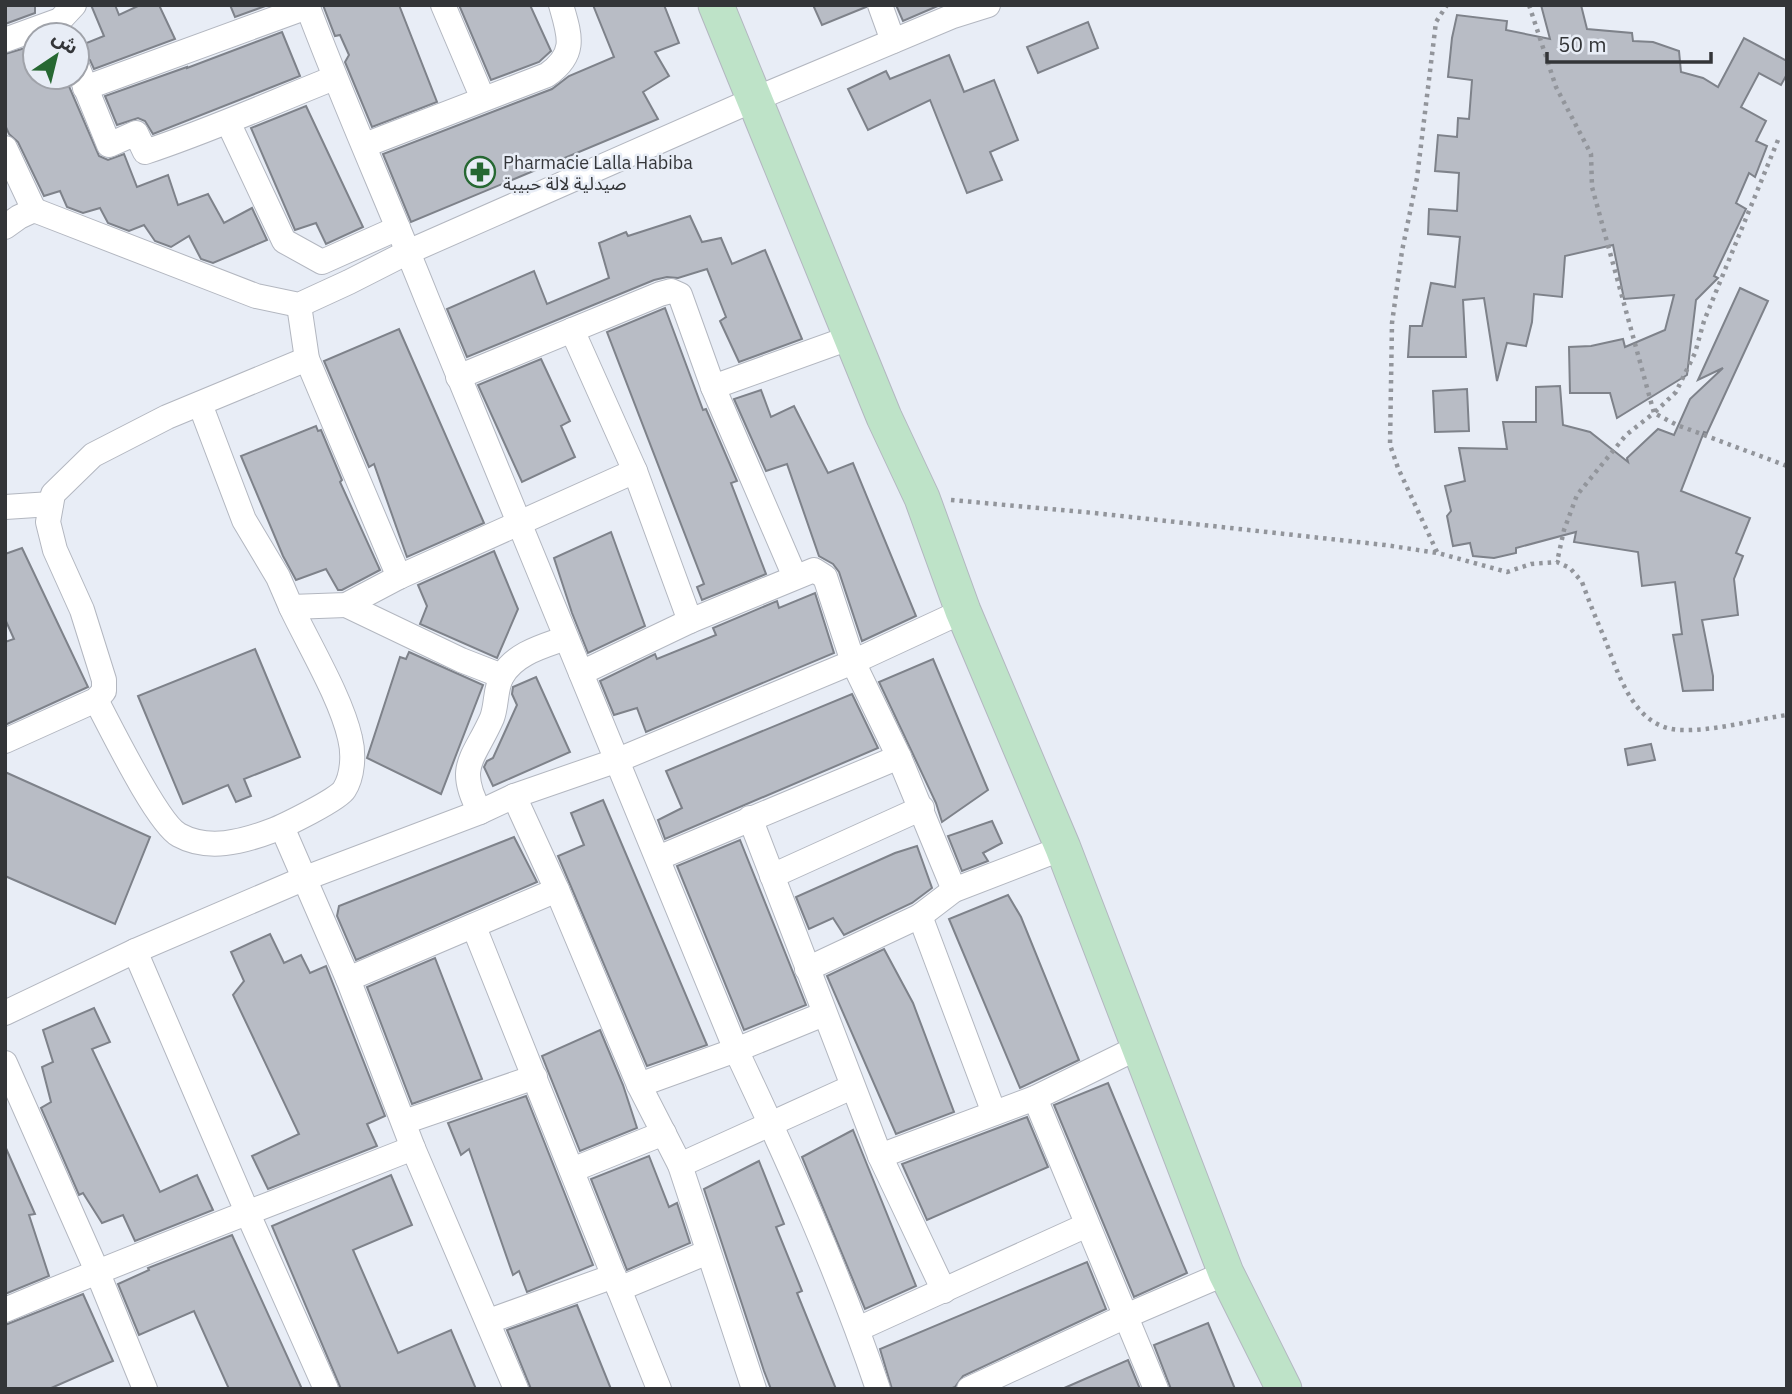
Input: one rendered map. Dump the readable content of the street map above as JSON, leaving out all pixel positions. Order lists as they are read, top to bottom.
{
  "places": {
    "pharmacy": ["Pharmacie Lalla Habiba صيدلية لالة حبيبة"]
  },
  "scale_bar": "50 m",
  "north": "top right"
}
